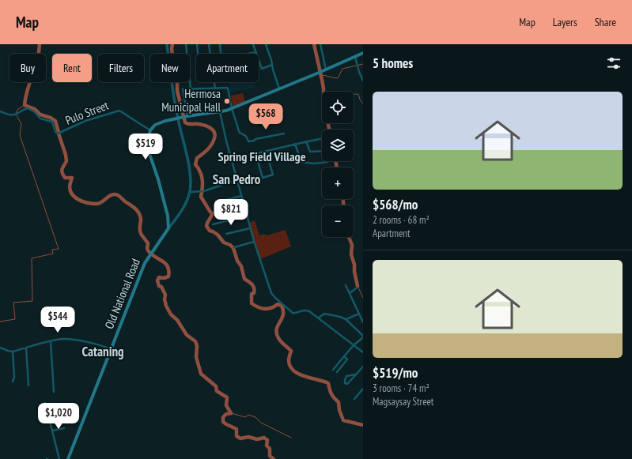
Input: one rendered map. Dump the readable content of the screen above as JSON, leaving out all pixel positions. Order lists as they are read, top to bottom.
{
  "streets": {
    "main road": ["Old National Road"],
    "street": ["Pulo Street"]
  },
  "districts": ["Spring Field Village", "San Pedro", "Cataning"],
  "places": ["Hermosa Municipal Hall"],
  "page": {
    "header": "Map",
    "nav": ["Map", "Layers", "Share"],
    "heading": "5 homes",
    "chip": [
      "Buy",
      "Rent",
      "Filters",
      "New",
      "Apartment"
    ],
    "list": [
      {
        "name": "$568/mo",
        "note": "2 rooms · 68 m² · Apartment"
      },
      {
        "name": "$519/mo",
        "note": "3 rooms · 74 m² · Magsaysay Street"
      }
    ],
    "map_buttons": ["+", "−"],
    "price": [
      "$568",
      "$519",
      "$821",
      "$544",
      "$1,020"
    ]
  }
}
